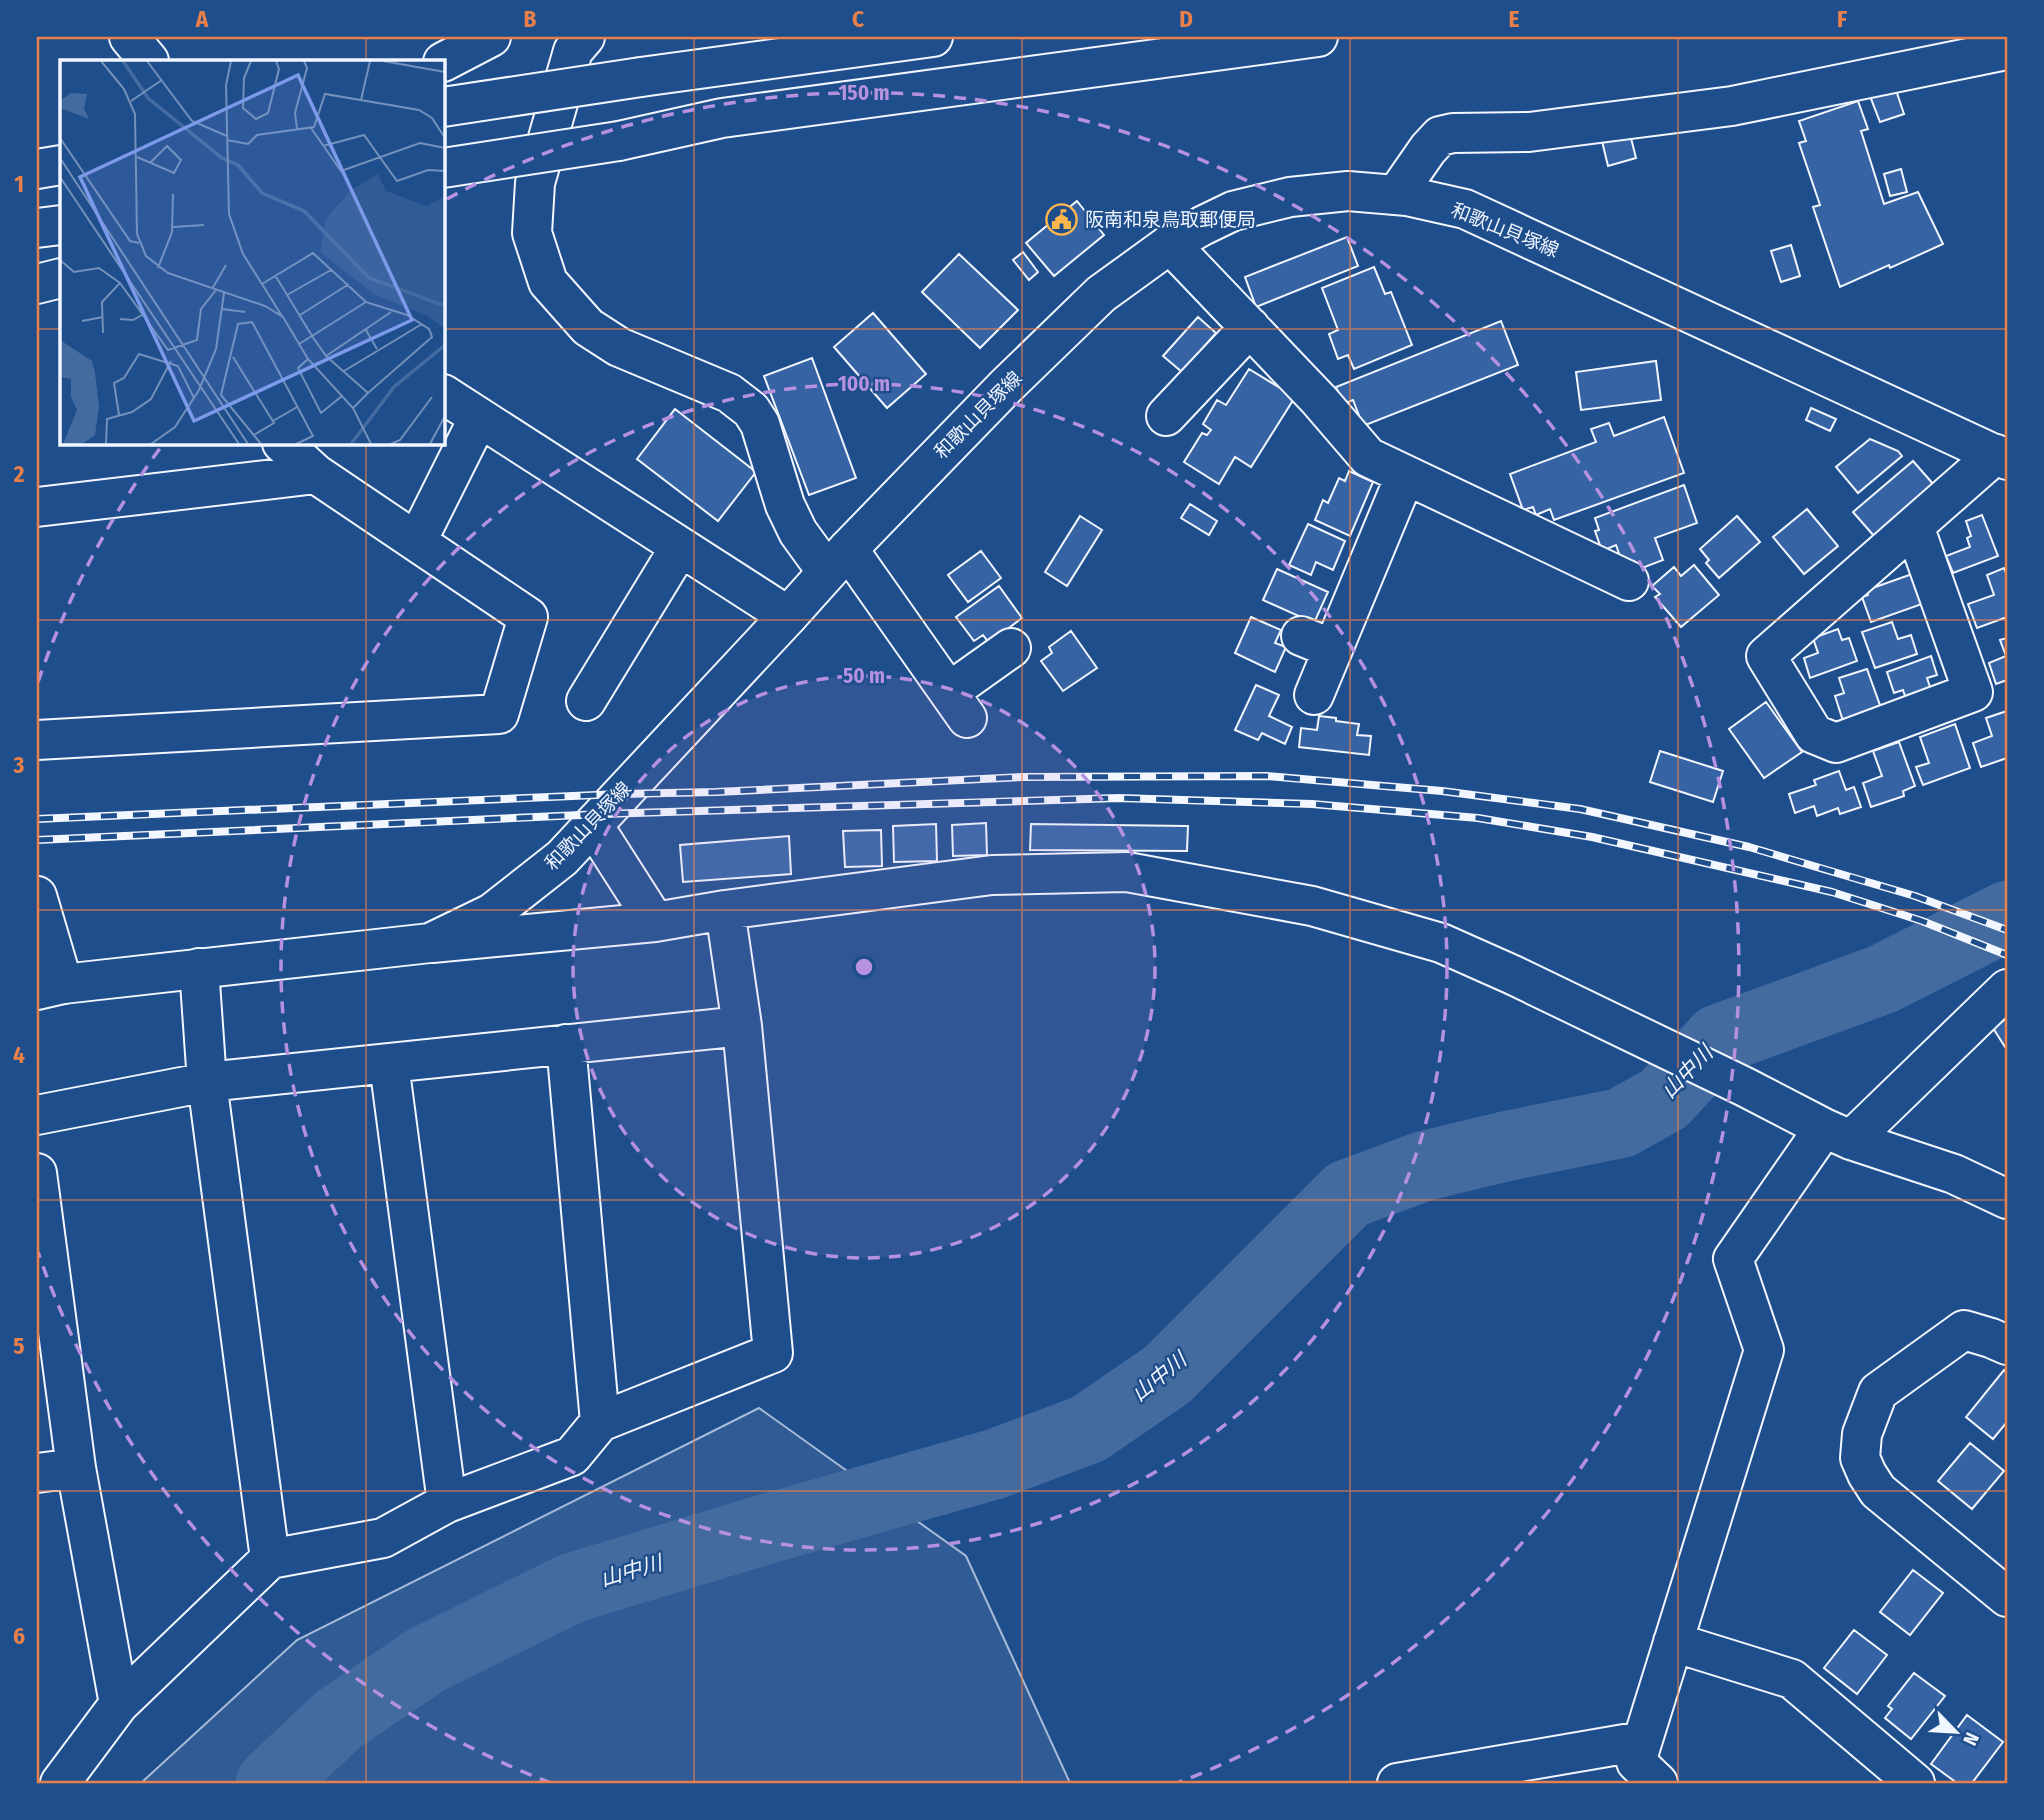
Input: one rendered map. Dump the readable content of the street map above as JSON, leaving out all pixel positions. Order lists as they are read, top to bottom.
{
  "streets": {
    "main road": ["和歌山貝塚線"]
  },
  "water": ["山中川"],
  "places": {
    "public building": ["阪南和泉鳥取郵便局"]
  },
  "north": "bottom right",
  "grid": {
    "columns": [
      "A",
      "B",
      "C",
      "D",
      "E",
      "F"
    ],
    "rows": [
      "1",
      "2",
      "3",
      "4",
      "5",
      "6"
    ]
  },
  "rings": ["150 m", "100 m", "50 m"]
}
